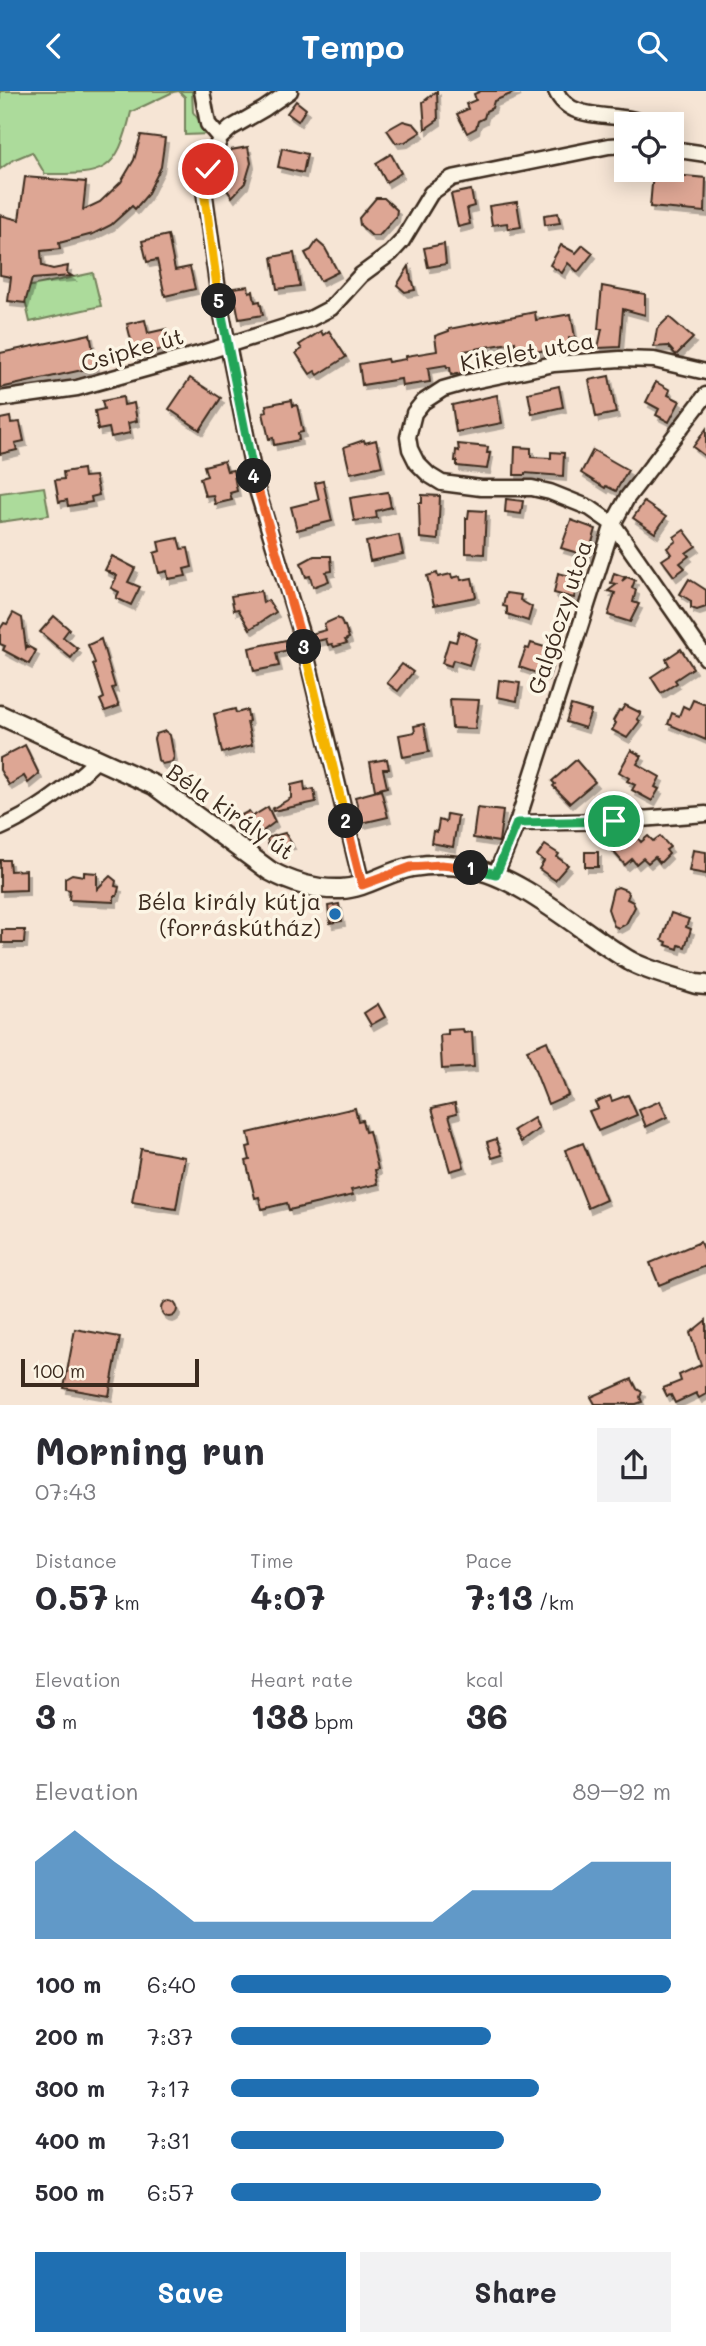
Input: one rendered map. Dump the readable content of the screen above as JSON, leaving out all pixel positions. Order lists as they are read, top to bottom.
{
  "streets": {
    "street": [
      "Csipke út",
      "Kikelet utca",
      "Galgóczy utca",
      "Béla király út"
    ]
  },
  "crossings": [
    ["Kikelet utca", "Galgóczy utca"],
    ["Galgóczy utca", "Béla király út"]
  ],
  "places": ["Béla király kútja (forráskútház)"],
  "scale_bar": "100 m",
  "page": {
    "header": "Tempo",
    "pins": [
      "5",
      "4",
      "3",
      "2",
      "1"
    ],
    "scale": "100 m",
    "heading": ["Morning run", "07:43"],
    "stats": [
      ["Distance", "0.57 km"],
      ["Time", "4:07"],
      ["Pace", "7:13 /km"],
      ["Elevation", "3 m"],
      ["Heart rate", "138 bpm"],
      ["kcal", "36"]
    ],
    "chart": ["Elevation", "89–92 m"],
    "list": [
      {
        "name": "100 m",
        "note": "6:40"
      },
      {
        "name": "200 m",
        "note": "7:37"
      },
      {
        "name": "300 m",
        "note": "7:17"
      },
      {
        "name": "400 m",
        "note": "7:31"
      },
      {
        "name": "500 m",
        "note": "6:57"
      }
    ],
    "buttons": ["Save", "Share"]
  }
}
